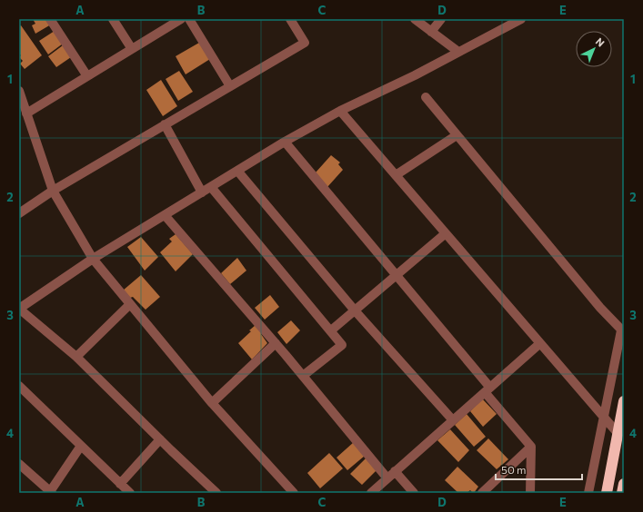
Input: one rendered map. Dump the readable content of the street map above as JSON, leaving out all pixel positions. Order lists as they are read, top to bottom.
{
  "scale_bar": "50 m",
  "north": "top right",
  "grid": {
    "columns": [
      "A",
      "B",
      "C",
      "D",
      "E"
    ],
    "rows": [
      "1",
      "2",
      "3",
      "4"
    ]
  }
}
